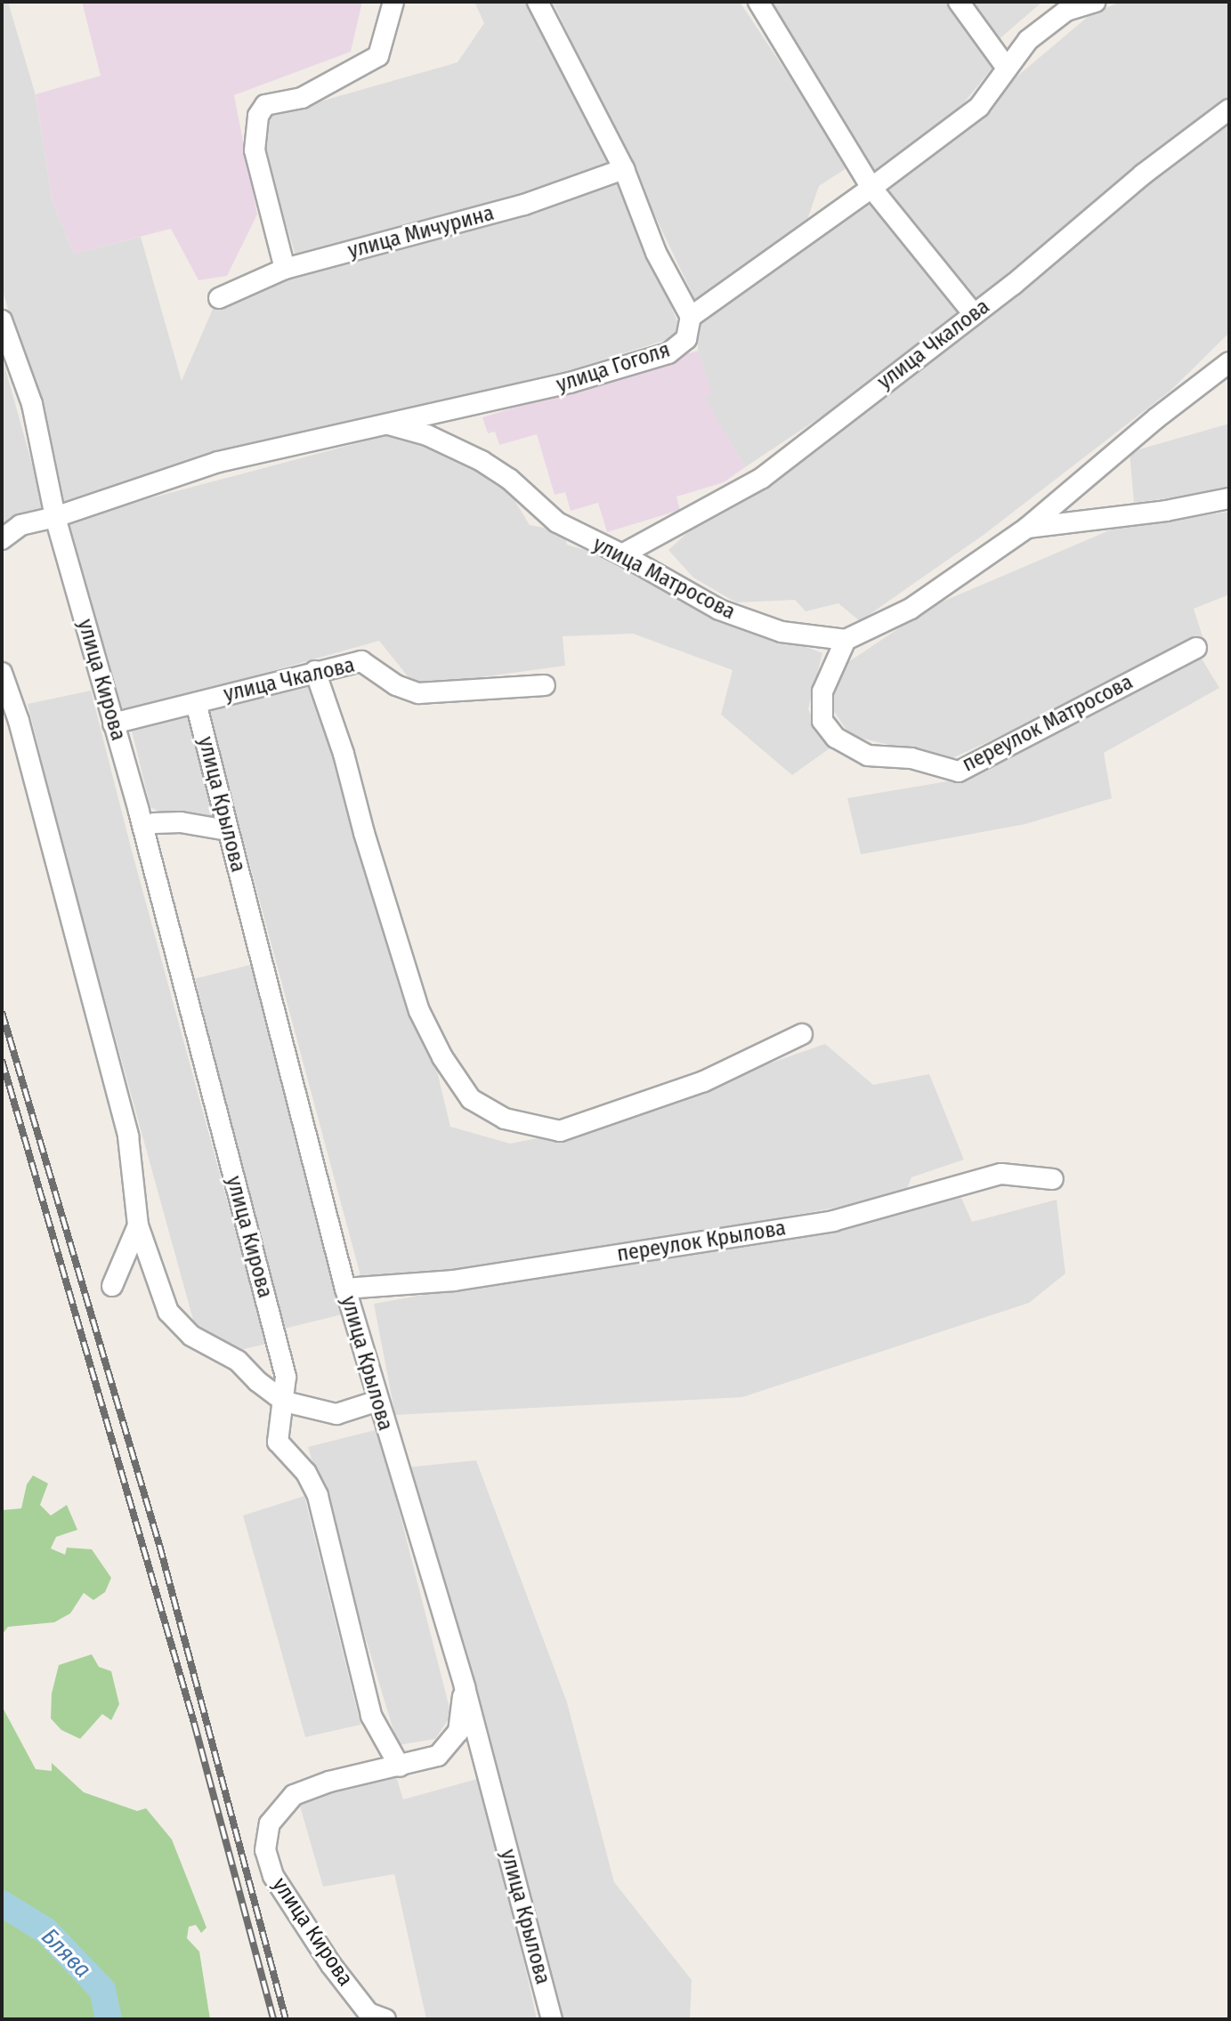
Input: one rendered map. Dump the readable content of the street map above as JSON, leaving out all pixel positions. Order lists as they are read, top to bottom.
{
  "streets": {
    "street": [
      "улица Мичурина",
      "улица Чкалова",
      "улица Гоголя",
      "улица Матросова",
      "улица Кирова",
      "переулок Матросова",
      "улица Крылова",
      "переулок Крылова"
    ]
  },
  "crossings": [
    ["улица Чкалова", "улица Матросова"],
    ["улица Чкалова", "улица Кирова"],
    ["улица Чкалова", "улица Крылова"],
    ["улица Гоголя", "улица Матросова"],
    ["улица Гоголя", "улица Кирова"],
    ["улица Матросова", "переулок Матросова"],
    ["улица Крылова", "переулок Крылова"]
  ],
  "water": ["Блява"]
}
